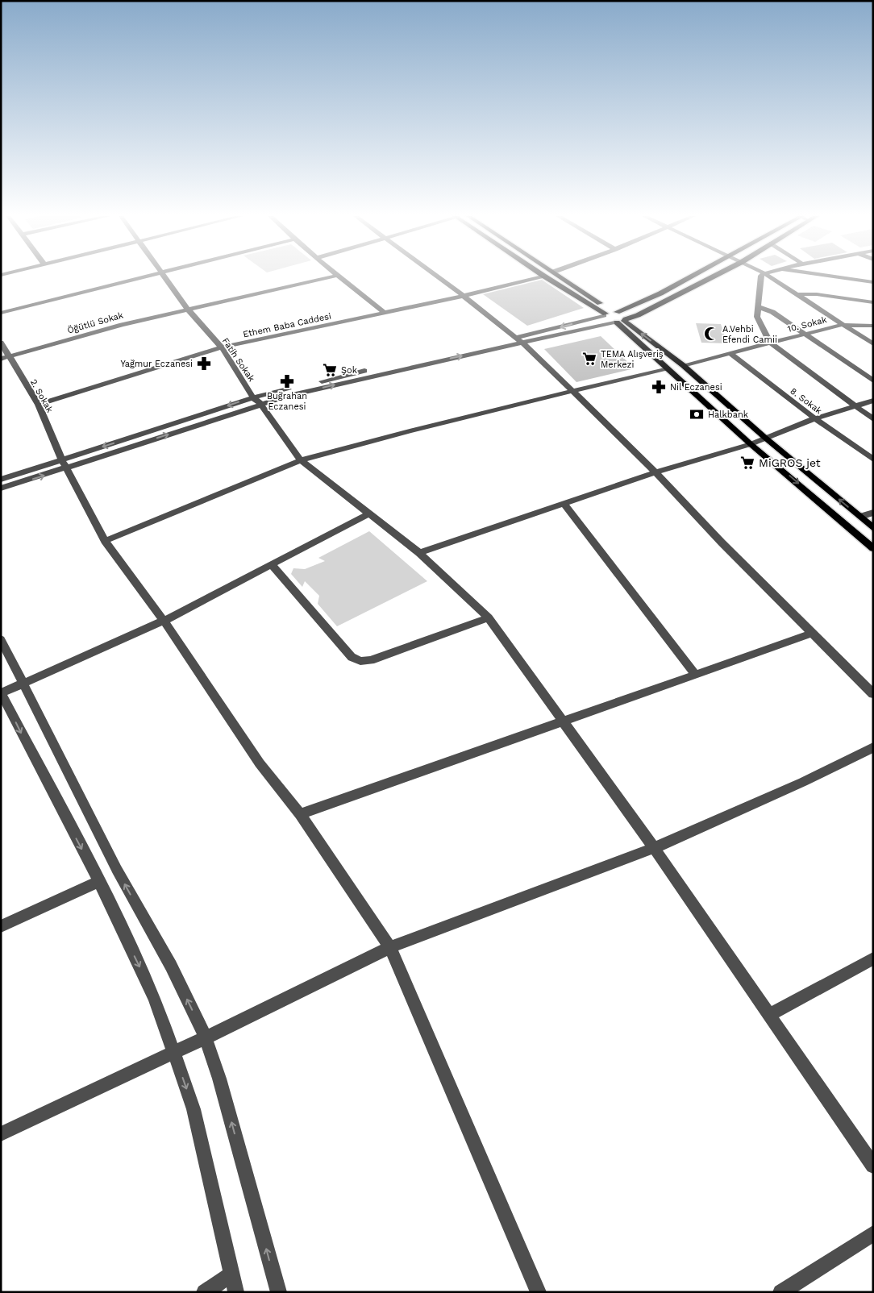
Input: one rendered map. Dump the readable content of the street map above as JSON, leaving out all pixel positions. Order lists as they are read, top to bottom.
{
  "streets": {
    "street": [
      "Öğütlü Sokak",
      "10. Sokak",
      "Ethem Baba Caddesi",
      "Fatih Sokak",
      "2. Sokak",
      "8. Sokak"
    ]
  },
  "crossings": [
    ["Öğütlü Sokak", "Fatih Sokak"],
    ["Öğütlü Sokak", "2. Sokak"],
    ["10. Sokak", "8. Sokak"],
    ["Ethem Baba Caddesi", "Fatih Sokak"],
    ["Ethem Baba Caddesi", "2. Sokak"]
  ],
  "places": {
    "mosque": ["A.Vehbi Efendi Camii"],
    "supermarket": ["TEMA Alışveriş Merkezi", "Şok", "MiGROS jet"],
    "pharmacy": ["Yağmur Eczanesi", "Buğrahan Eczanesi", "Nil Eczanesi"],
    "bank": ["Halkbank"]
  }
}
